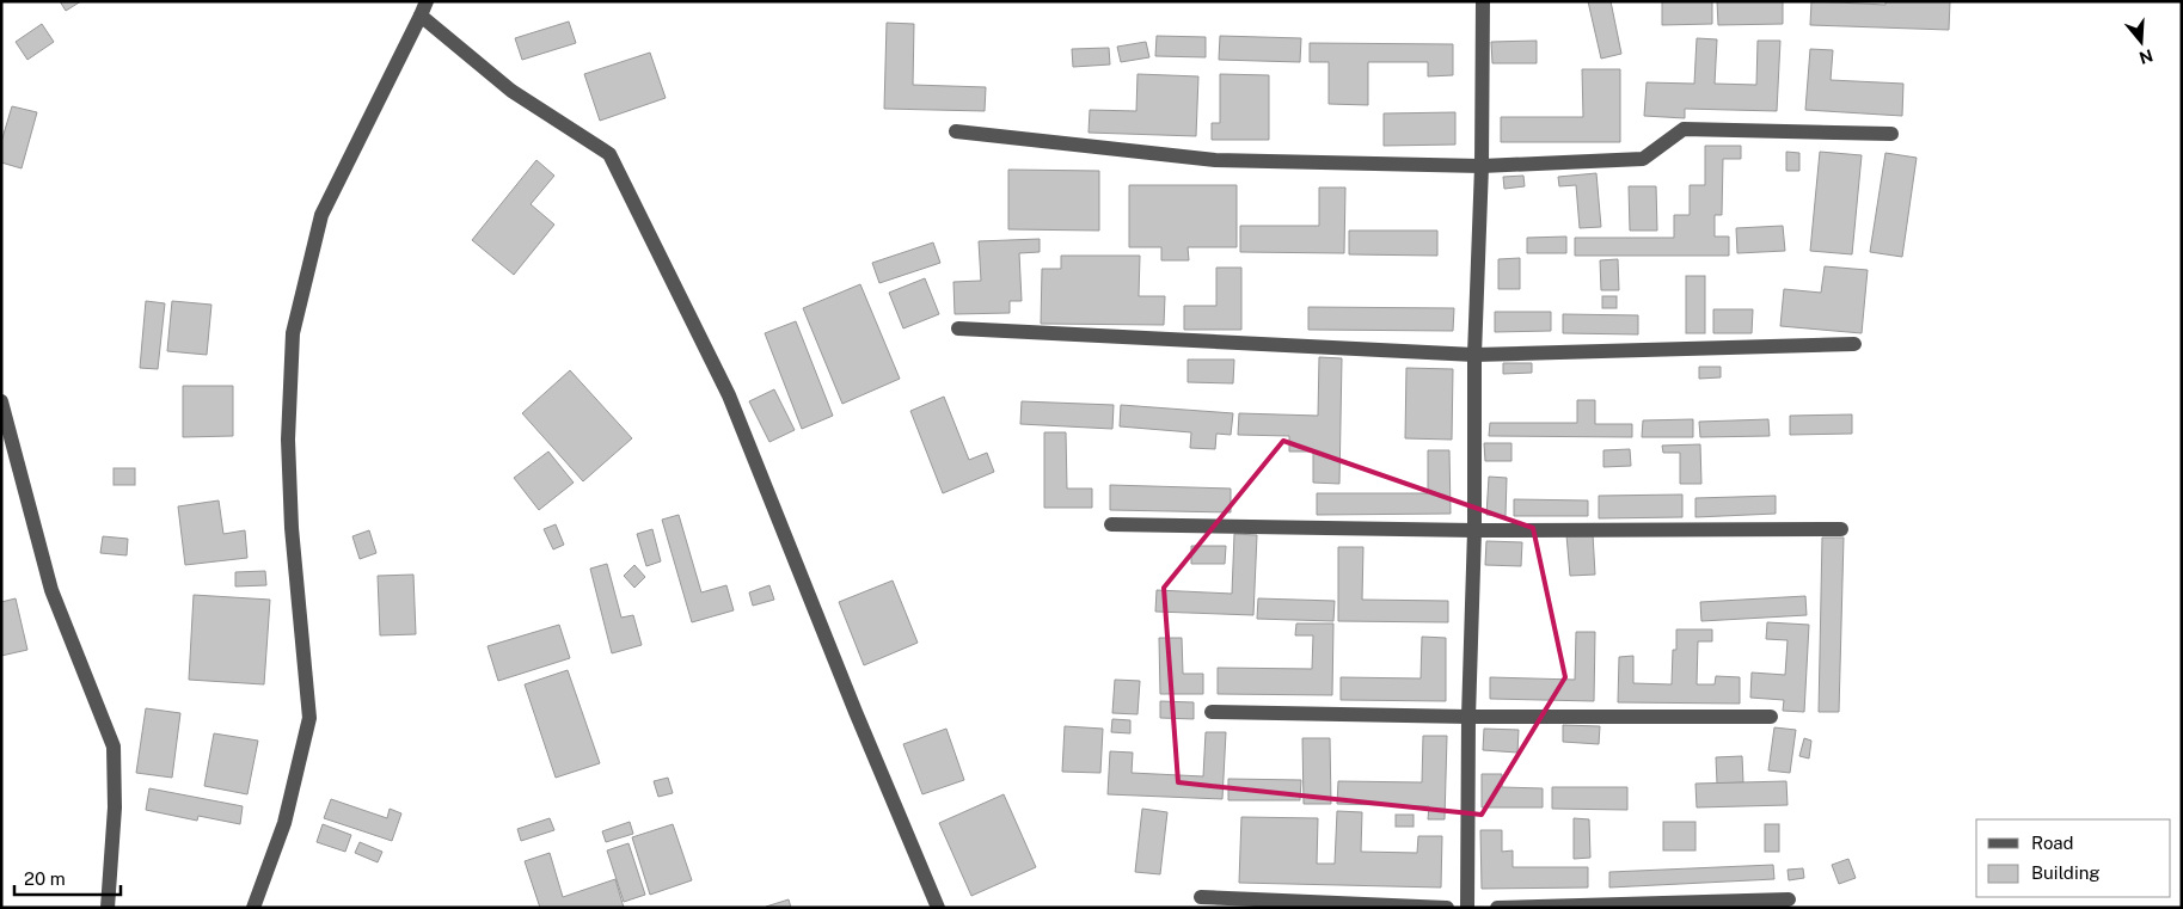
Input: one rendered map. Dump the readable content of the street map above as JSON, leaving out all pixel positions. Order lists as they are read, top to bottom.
{
  "legend": ["Road", "Building"],
  "scale_bar": "20 m",
  "north": "bottom"
}
